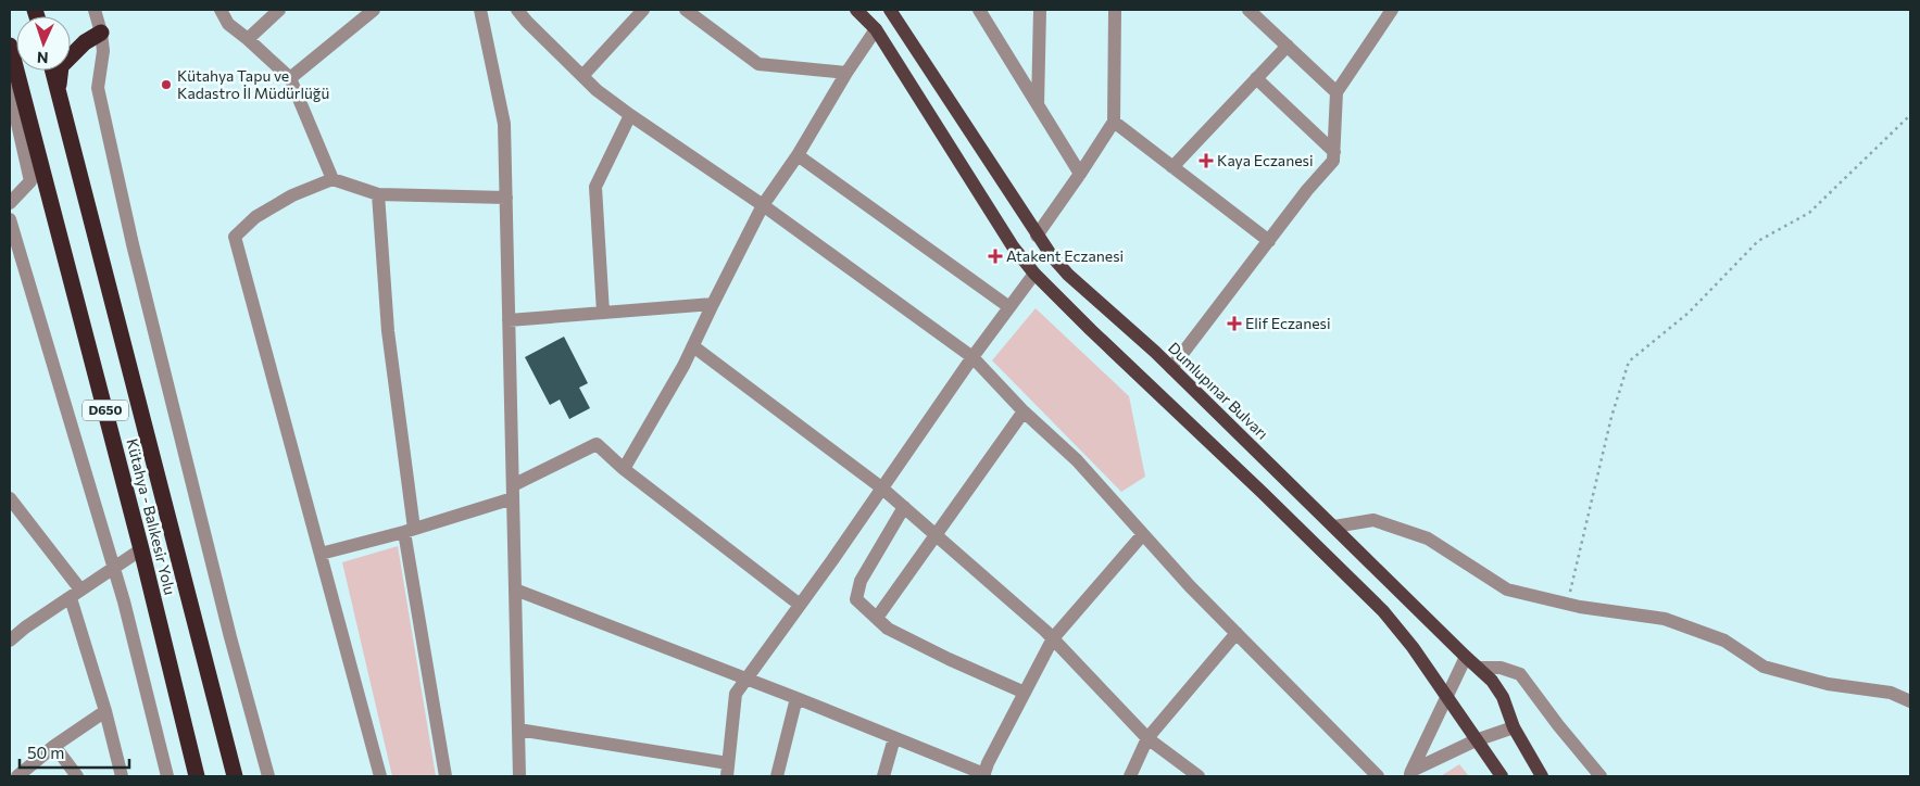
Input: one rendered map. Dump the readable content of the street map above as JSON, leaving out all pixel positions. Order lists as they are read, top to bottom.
{
  "streets": {
    "highway": ["D650", "Kütahya - Balıkesir Yolu"],
    "main road": ["Dumlupınar Bulvarı"]
  },
  "places": {
    "other": ["Kütahya Tapu ve Kadastro İl Müdürlüğü"],
    "health": ["Kaya Eczanesi", "Atakent Eczanesi", "Elif Eczanesi"]
  },
  "scale_bar": "50 m",
  "north": "bottom"
}
